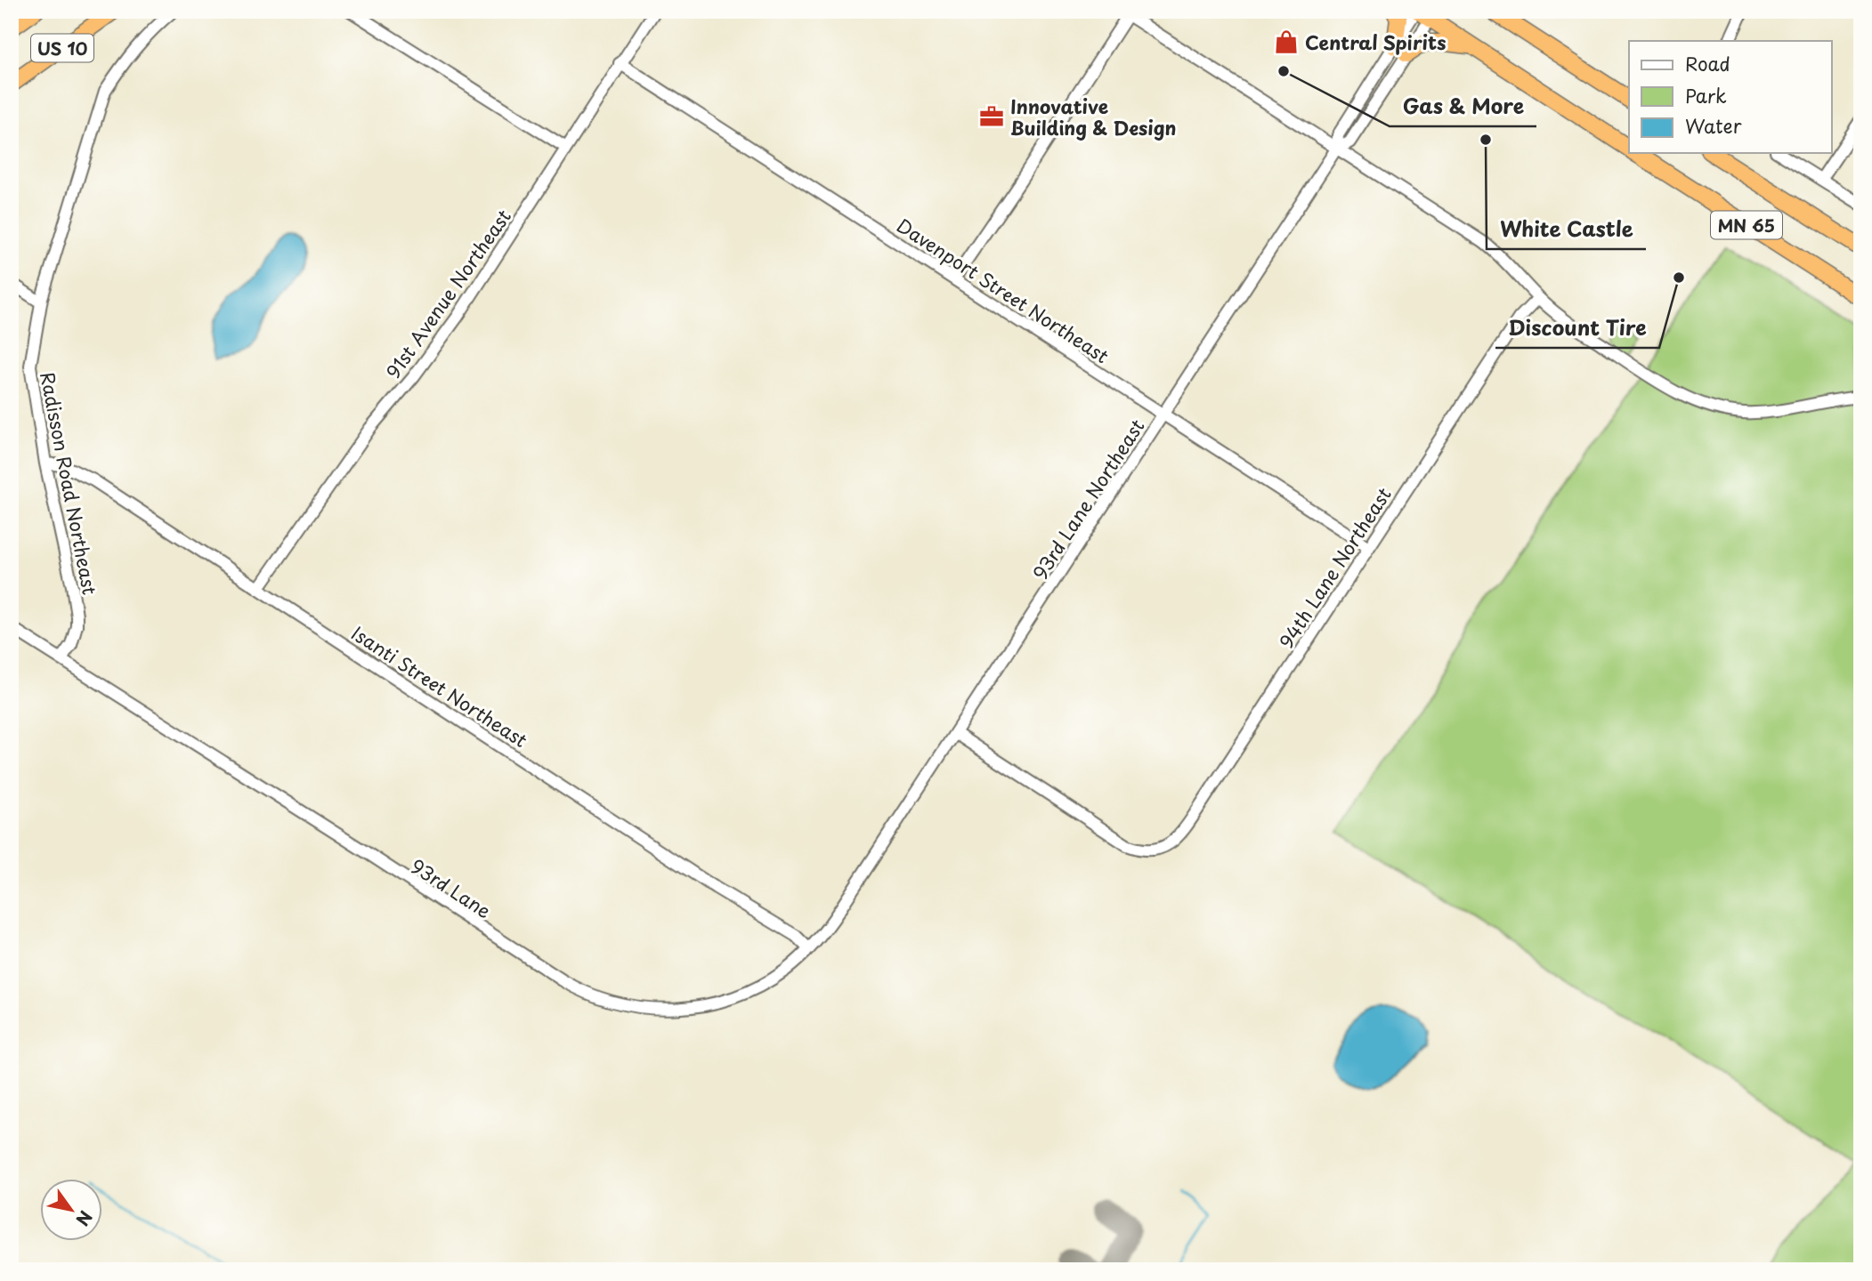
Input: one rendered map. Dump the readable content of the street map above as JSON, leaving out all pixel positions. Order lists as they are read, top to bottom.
{
  "streets": {
    "highway": ["US 10", "MN 65"],
    "street": [
      "Davenport Street Northeast",
      "91st Avenue Northeast",
      "Radisson Road Northeast",
      "93rd Lane Northeast",
      "94th Lane Northeast",
      "Isanti Street Northeast",
      "93rd Lane"
    ]
  },
  "crossings": [
    ["MN 65", "93rd Lane Northeast"],
    ["Davenport Street Northeast", "91st Avenue Northeast"],
    ["Davenport Street Northeast", "93rd Lane Northeast"],
    ["Davenport Street Northeast", "94th Lane Northeast"],
    ["91st Avenue Northeast", "Isanti Street Northeast"],
    ["Radisson Road Northeast", "Isanti Street Northeast"],
    ["Radisson Road Northeast", "93rd Lane"],
    ["93rd Lane Northeast", "94th Lane Northeast"],
    ["93rd Lane Northeast", "93rd Lane"],
    ["Isanti Street Northeast", "93rd Lane"]
  ],
  "places": {
    "shop": ["Central Spirits"],
    "other": ["Gas & More", "White Castle", "Discount Tire"],
    "office": ["Innovative Building & Design"]
  },
  "legend": ["Road", "Park", "Water"],
  "north": "bottom right"
}
